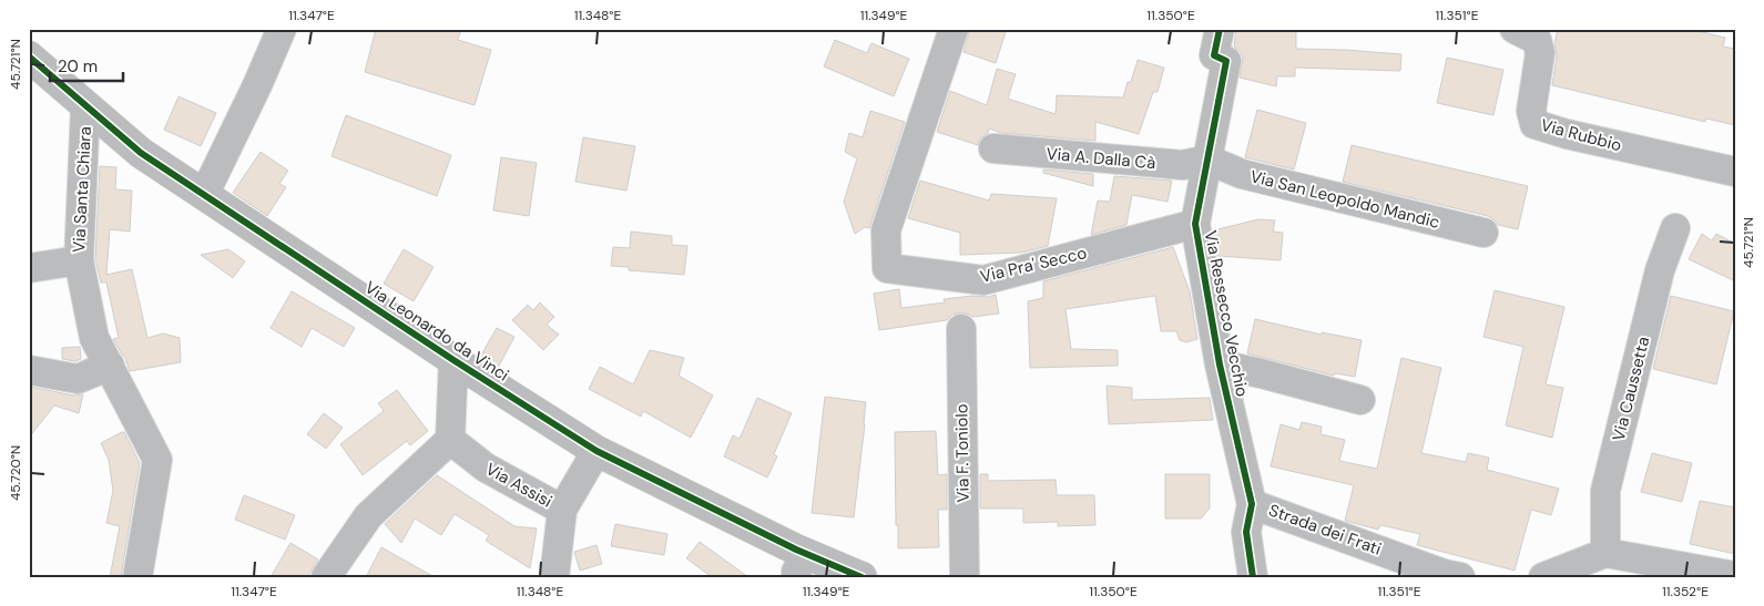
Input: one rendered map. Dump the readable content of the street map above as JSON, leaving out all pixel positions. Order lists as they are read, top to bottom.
{
  "streets": {
    "street": [
      "Via Rubbio",
      "Via A. Dalla Cà",
      "Via Santa Chiara",
      "Via San Leopoldo Mandic",
      "Via Pra' Secco",
      "Via Ressecco Vecchio",
      "Via Leonardo da Vinci",
      "Via Caussetta",
      "Via F. Toniolo",
      "Via Assisi",
      "Strada dei Frati"
    ]
  },
  "crossings": [
    ["Via A. Dalla Cà", "Via San Leopoldo Mandic"],
    ["Via A. Dalla Cà", "Via Ressecco Vecchio"],
    ["Via Santa Chiara", "Via Leonardo da Vinci"],
    ["Via San Leopoldo Mandic", "Via Ressecco Vecchio"],
    ["Via Pra' Secco", "Via Ressecco Vecchio"],
    ["Via Ressecco Vecchio", "Strada dei Frati"],
    ["Via Leonardo da Vinci", "Via Assisi"]
  ],
  "scale_bar": "20 m",
  "coordinates": [
    "11.347°E",
    "11.348°E",
    "11.349°E",
    "11.350°E",
    "11.351°E",
    "45.721°N",
    "45.720°N",
    "11.352°E"
  ]
}
